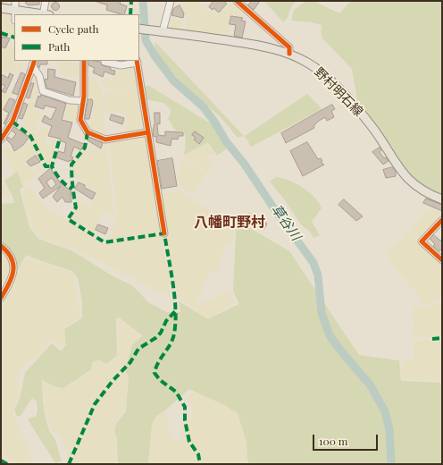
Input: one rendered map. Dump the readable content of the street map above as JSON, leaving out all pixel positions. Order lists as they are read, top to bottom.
{
  "streets": {
    "main road": ["野村明石線"]
  },
  "districts": ["八幡町野村"],
  "water": ["草谷川"],
  "legend": ["Cycle path", "Path"],
  "scale_bar": "100 m"
}
